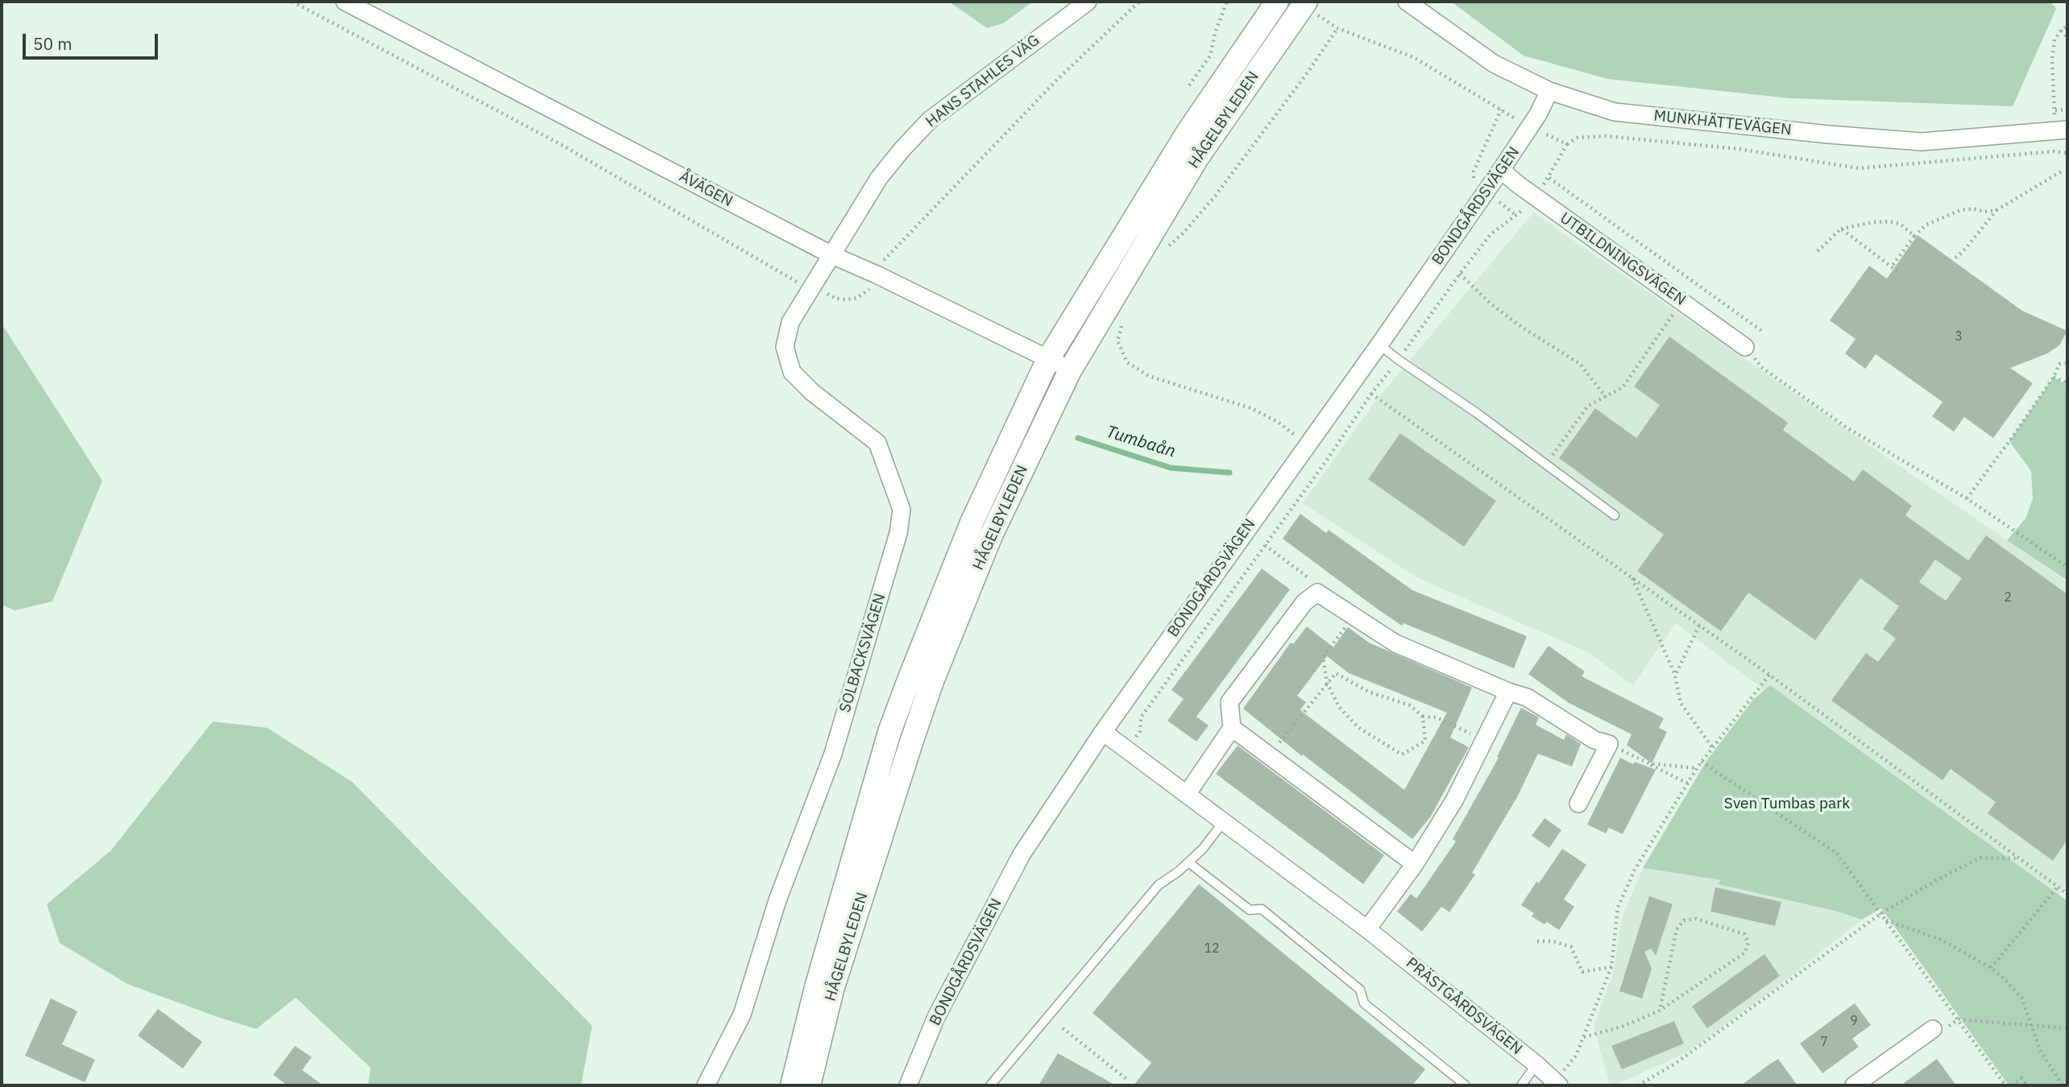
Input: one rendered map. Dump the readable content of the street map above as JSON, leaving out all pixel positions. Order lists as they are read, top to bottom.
{
  "streets": {
    "main road": ["HÅGELBYLEDEN"],
    "street": [
      "HANS STAHLES VÄG",
      "MUNKHÄTTEVÄGEN",
      "ÅVÄGEN",
      "BONDGÅRDSVÄGEN",
      "UTBILDNINGSVÄGEN",
      "SOLBACKSVÄGEN",
      "PRÄSTGÅRDSVÄGEN"
    ]
  },
  "crossings": [
    ["HANS STAHLES VÄG", "ÅVÄGEN"],
    ["HANS STAHLES VÄG", "SOLBACKSVÄGEN"],
    ["HÅGELBYLEDEN", "ÅVÄGEN"],
    ["MUNKHÄTTEVÄGEN", "BONDGÅRDSVÄGEN"],
    ["ÅVÄGEN", "SOLBACKSVÄGEN"],
    ["BONDGÅRDSVÄGEN", "UTBILDNINGSVÄGEN"],
    ["BONDGÅRDSVÄGEN", "PRÄSTGÅRDSVÄGEN"]
  ],
  "water": ["Tumbaån"],
  "parks": ["Sven Tumbas park"],
  "house_numbers": [
    "3",
    "2",
    "12",
    "9",
    "7"
  ],
  "scale_bar": "50 m"
}
